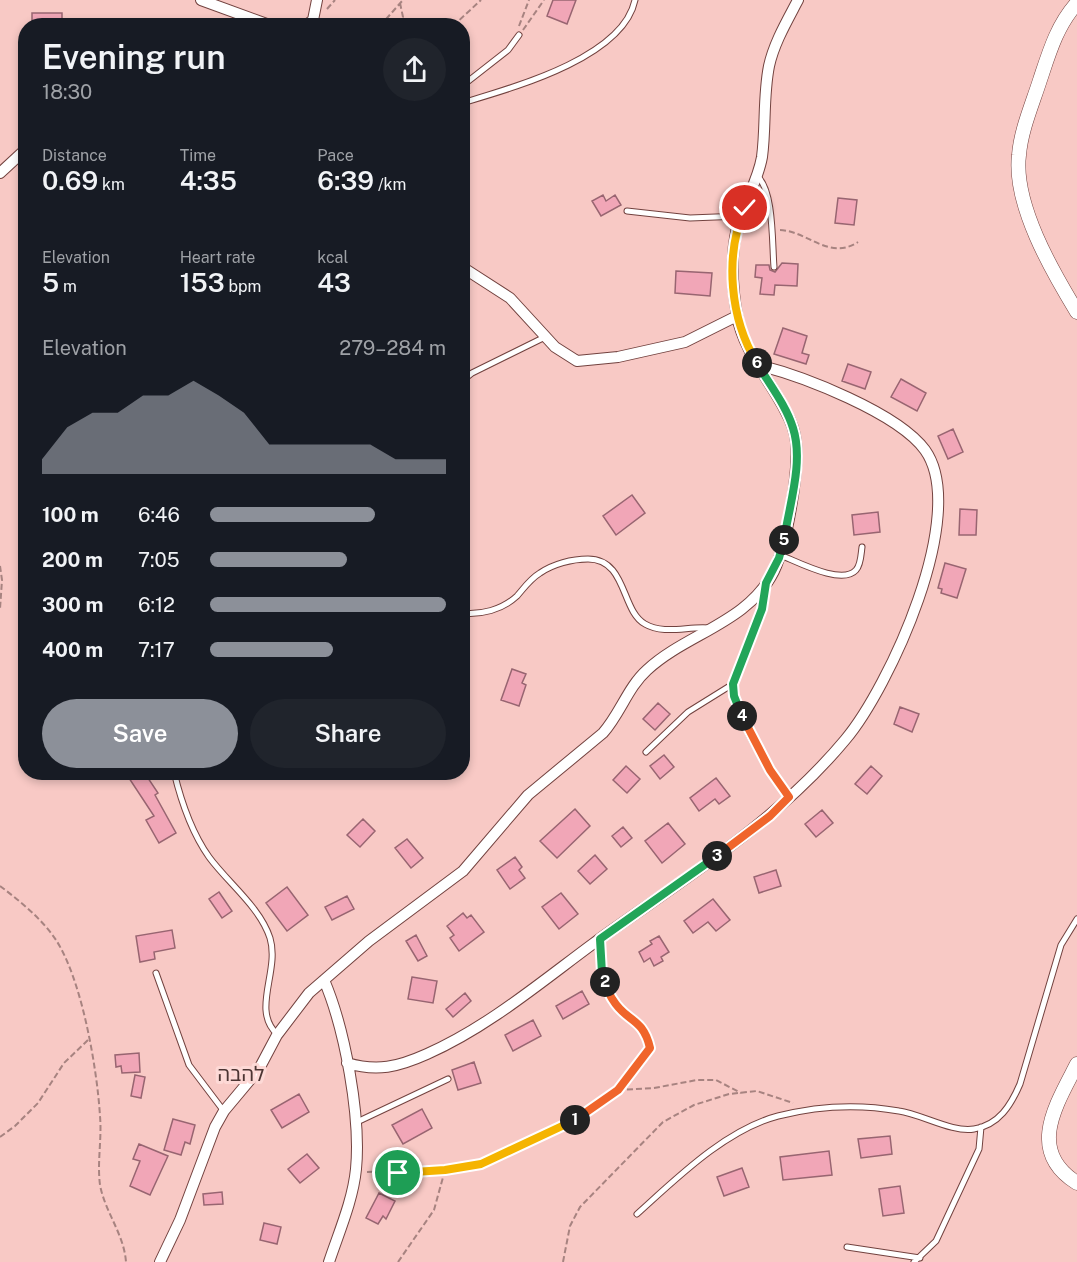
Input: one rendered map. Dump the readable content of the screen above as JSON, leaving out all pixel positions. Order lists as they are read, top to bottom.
{
  "districts": ["להבה"],
  "page": {
    "heading": ["Evening run", "18:30"],
    "stats": [
      ["Distance", "0.69 km"],
      ["Time", "4:35"],
      ["Pace", "6:39 /km"],
      ["Elevation", "5 m"],
      ["Heart rate", "153 bpm"],
      ["kcal", "43"]
    ],
    "chart": ["Elevation", "279–284 m"],
    "pins": [
      "6",
      "5",
      "4",
      "3",
      "2",
      "1"
    ],
    "list": [
      {
        "name": "100 m",
        "note": "6:46"
      },
      {
        "name": "200 m",
        "note": "7:05"
      },
      {
        "name": "300 m",
        "note": "6:12"
      },
      {
        "name": "400 m",
        "note": "7:17"
      }
    ],
    "buttons": ["Save", "Share"]
  }
}
